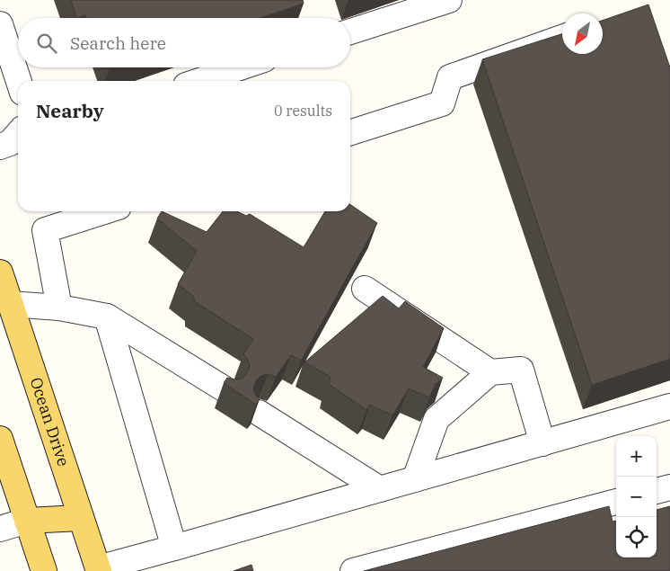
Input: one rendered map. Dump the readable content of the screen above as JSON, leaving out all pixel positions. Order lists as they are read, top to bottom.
{
  "streets": {
    "main road": ["Ocean Drive"]
  },
  "north": "bottom left",
  "page": {
    "search": "Search here",
    "heading": ["Nearby", "0 results"],
    "map_buttons": ["+", "−"]
  }
}
